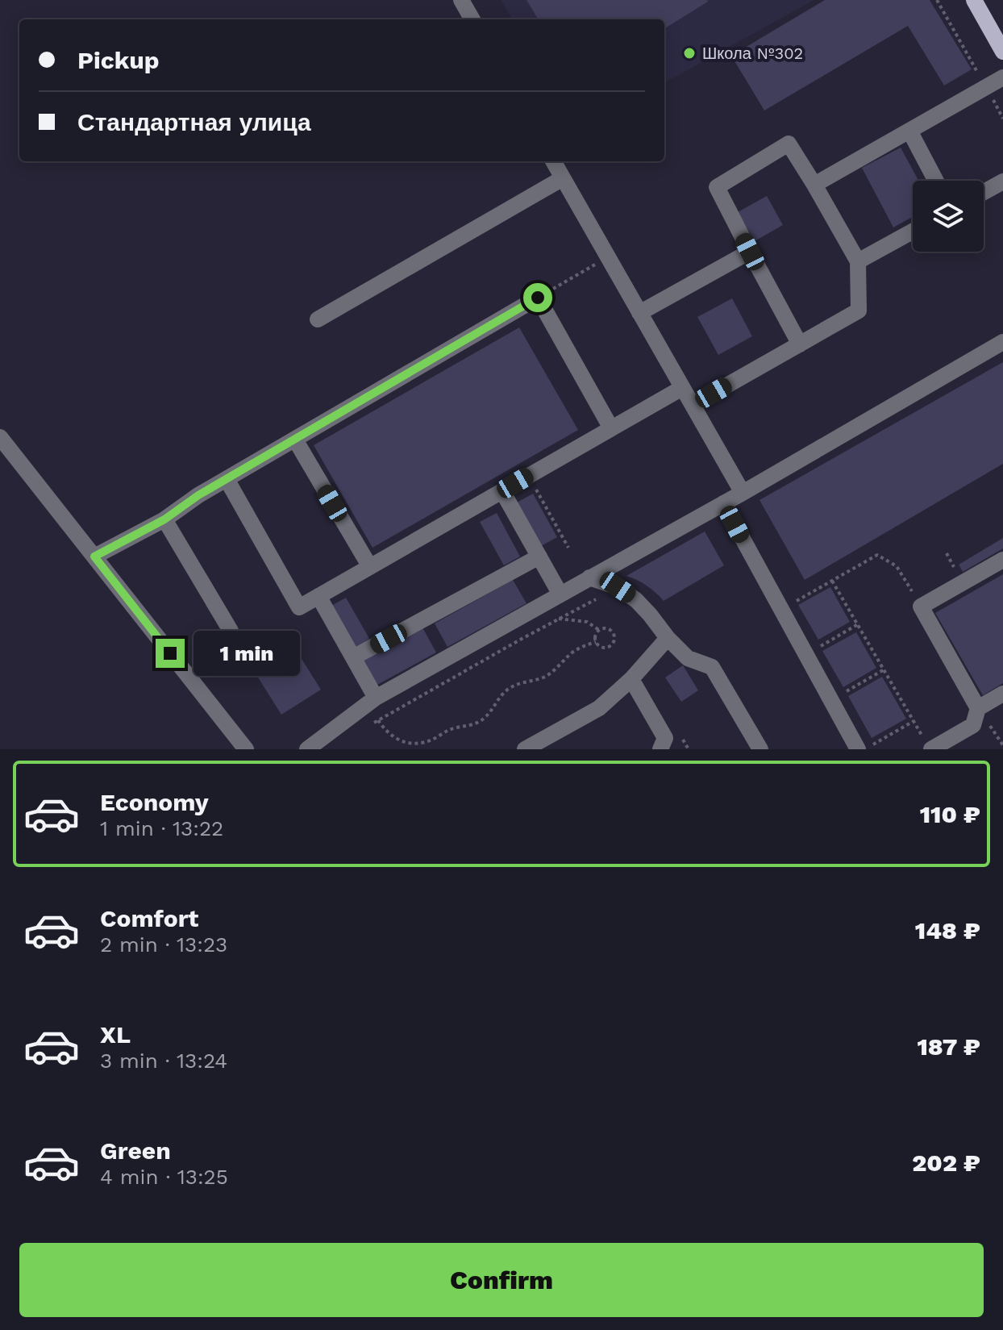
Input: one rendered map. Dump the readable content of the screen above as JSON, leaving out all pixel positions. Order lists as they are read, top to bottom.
{
  "places": ["Школа №302"],
  "page": {
    "banner": ["Pickup", "Стандартная улица"],
    "bubble": "1 min",
    "list": [
      {
        "name": "Economy",
        "note": "1 min · 13:22",
        "value": "110 ₽"
      },
      {
        "name": "Comfort",
        "note": "2 min · 13:23",
        "value": "148 ₽"
      },
      {
        "name": "XL",
        "note": "3 min · 13:24",
        "value": "187 ₽"
      },
      {
        "name": "Green",
        "note": "4 min · 13:25",
        "value": "202 ₽"
      }
    ],
    "buttons": "Confirm"
  }
}
